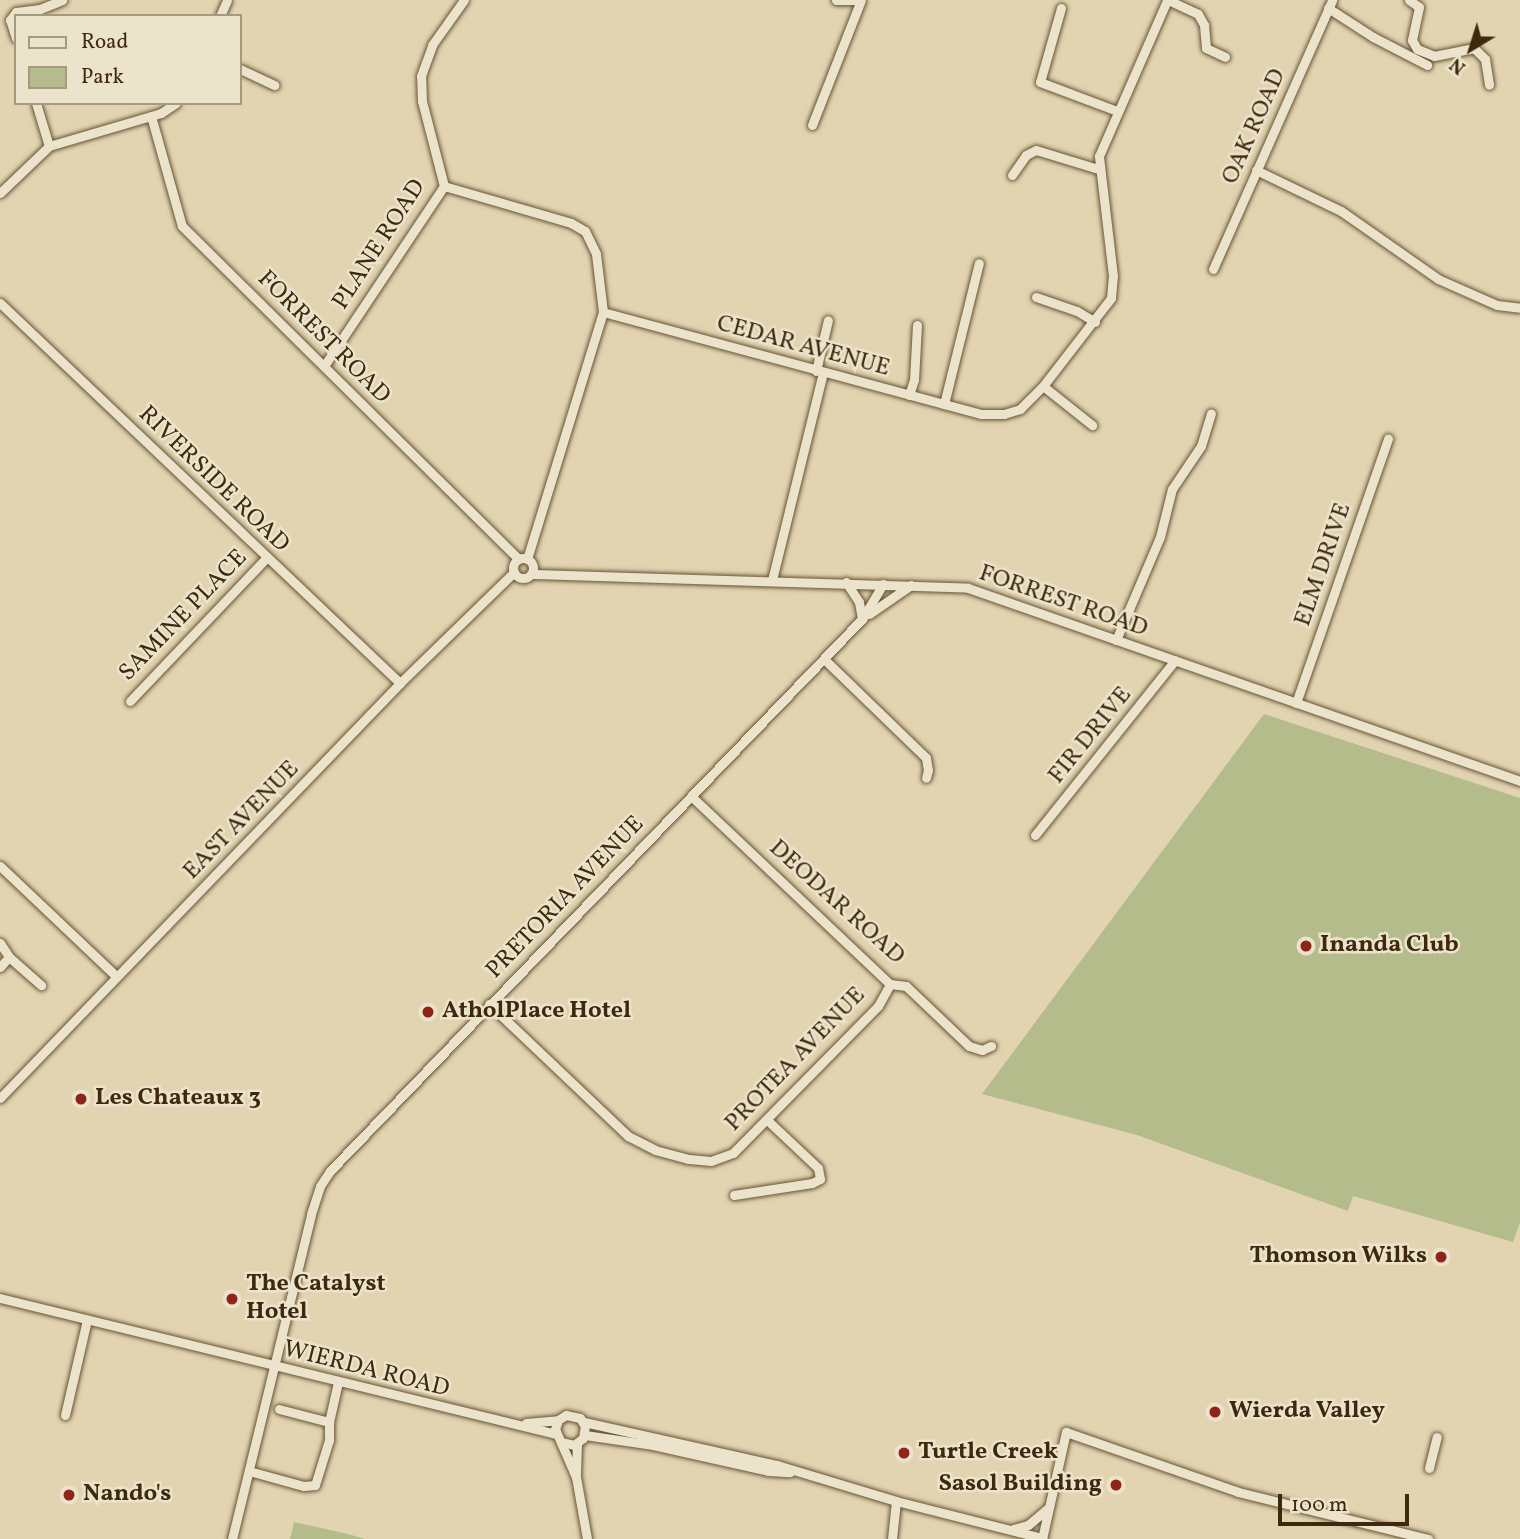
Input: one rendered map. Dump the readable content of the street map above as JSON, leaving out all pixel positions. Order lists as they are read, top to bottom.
{
  "streets": {
    "street": [
      "OAK ROAD",
      "PLANE ROAD",
      "FORREST ROAD",
      "CEDAR AVENUE",
      "RIVERSIDE ROAD",
      "ELM DRIVE",
      "SAMINE PLACE",
      "FIR DRIVE",
      "EAST AVENUE",
      "PRETORIA AVENUE",
      "DEODAR ROAD",
      "PROTEA AVENUE",
      "WIERDA ROAD"
    ]
  },
  "crossings": [
    ["PLANE ROAD", "FORREST ROAD"],
    ["FORREST ROAD", "ELM DRIVE"],
    ["FORREST ROAD", "FIR DRIVE"],
    ["FORREST ROAD", "EAST AVENUE"],
    ["FORREST ROAD", "PRETORIA AVENUE"],
    ["RIVERSIDE ROAD", "SAMINE PLACE"],
    ["RIVERSIDE ROAD", "EAST AVENUE"],
    ["PRETORIA AVENUE", "DEODAR ROAD"],
    ["PRETORIA AVENUE", "PROTEA AVENUE"],
    ["PRETORIA AVENUE", "WIERDA ROAD"],
    ["DEODAR ROAD", "PROTEA AVENUE"]
  ],
  "places": [
    "Inanda Club",
    "AtholPlace Hotel",
    "Les Chateaux 3",
    "Thomson Wilks",
    "The Catalyst Hotel",
    "Wierda Valley",
    "Turtle Creek",
    "Sasol Building",
    "Nando's"
  ],
  "legend": ["Road", "Park"],
  "scale_bar": "100 m",
  "north": "bottom left"
}
